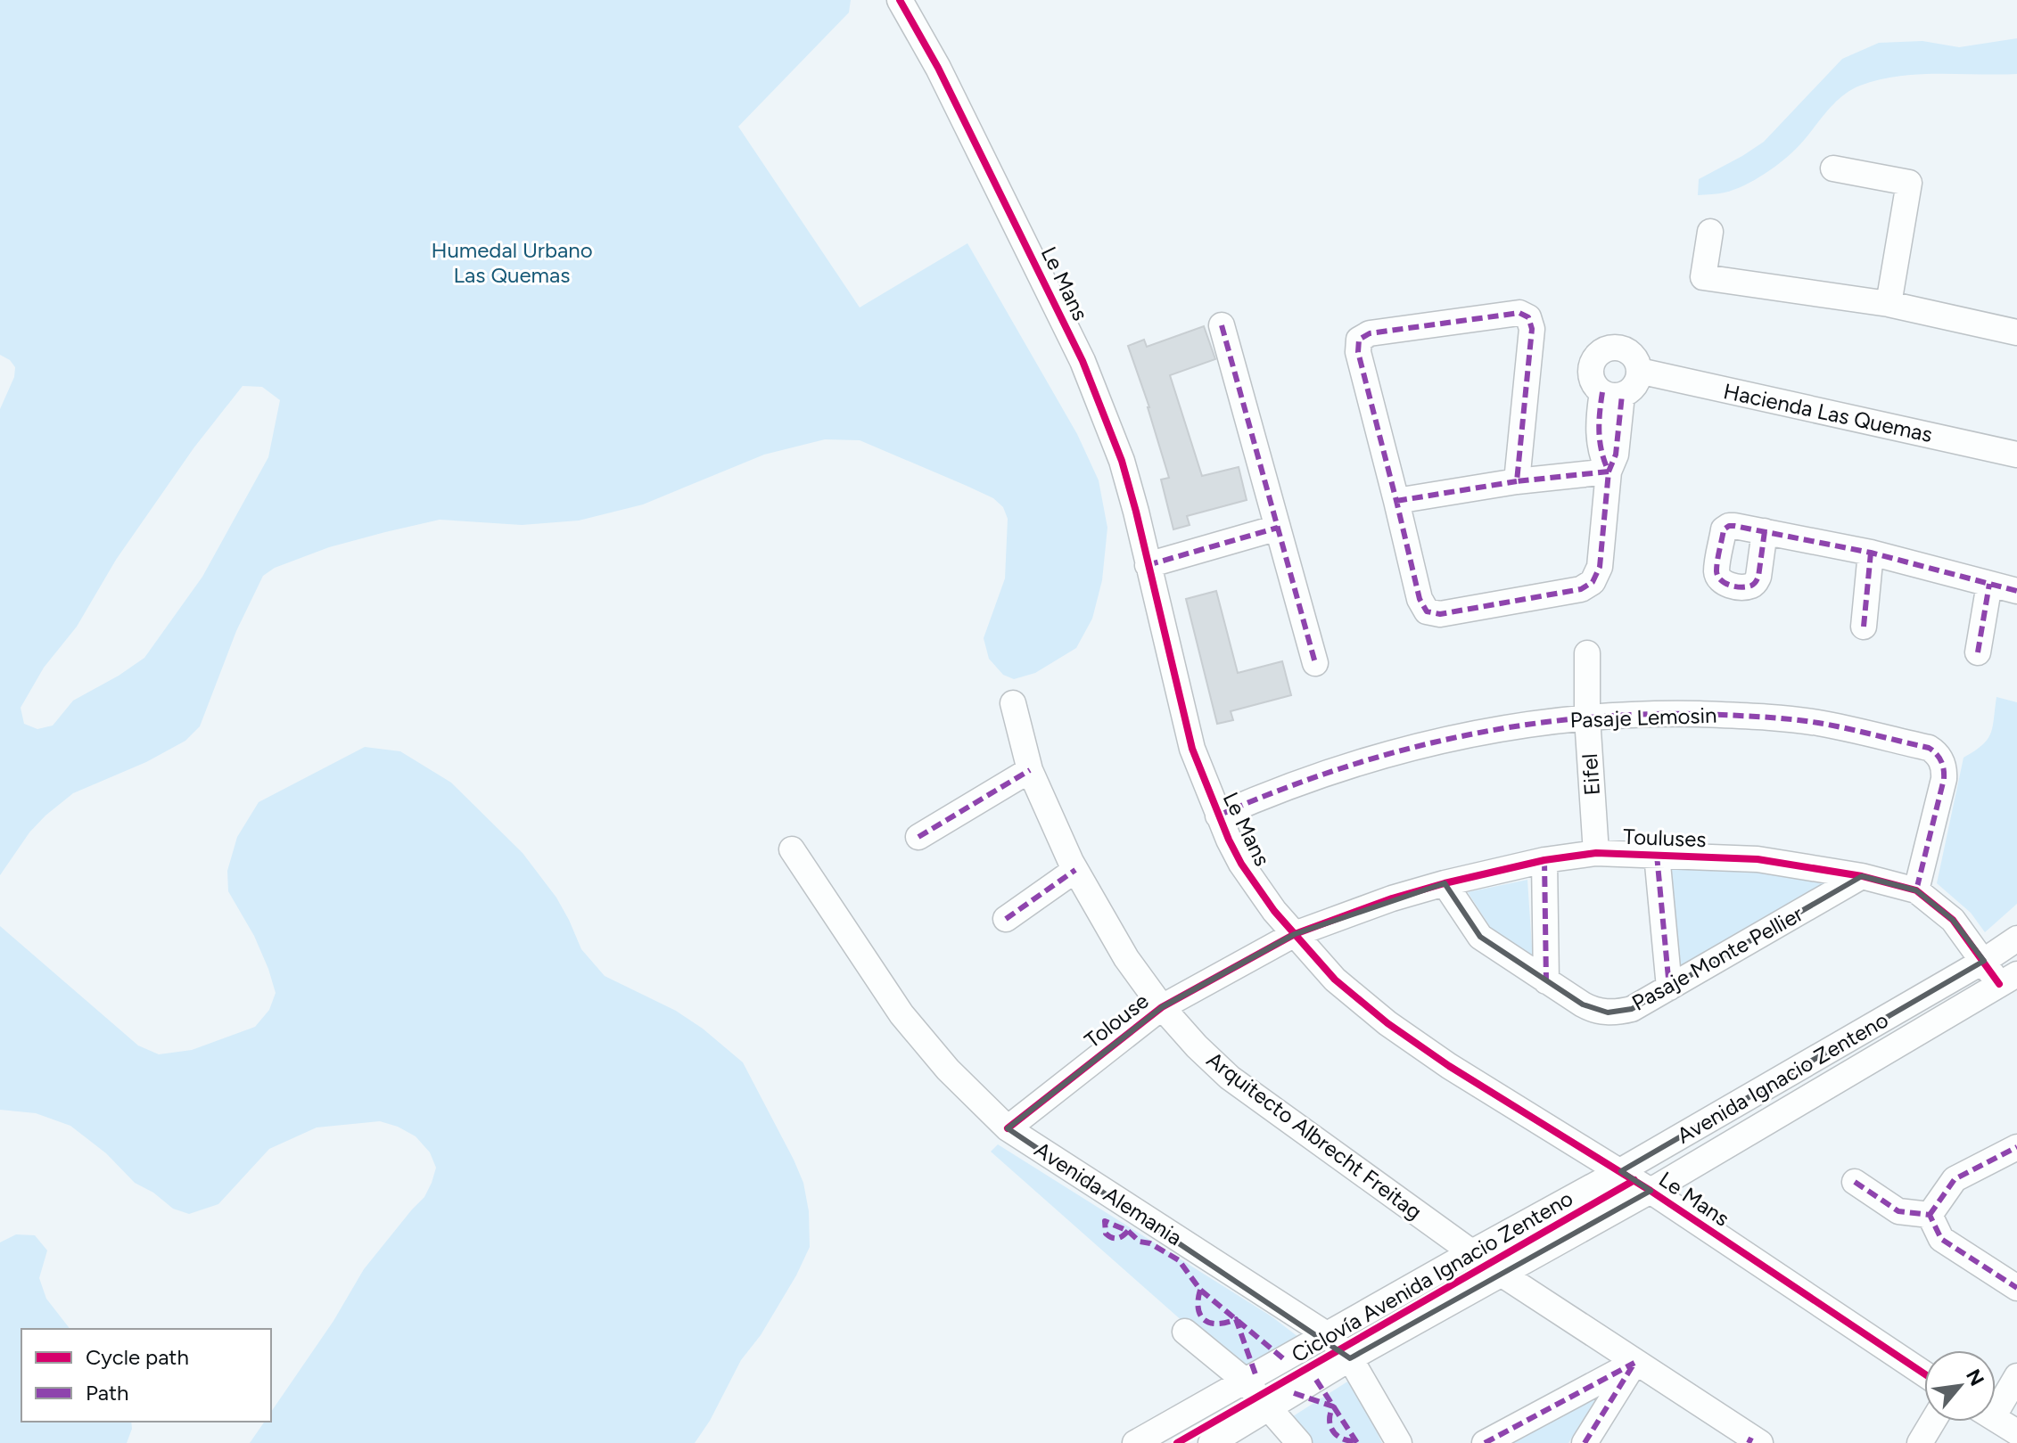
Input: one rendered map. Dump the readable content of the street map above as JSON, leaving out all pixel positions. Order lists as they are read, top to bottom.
{
  "streets": {
    "street": [
      "Le Mans",
      "Hacienda Las Quemas",
      "Pasaje Lemosin",
      "Eifel",
      "Touluses",
      "Pasaje Monte Pellier",
      "Tolouse",
      "Avenida Ignacio Zenteno",
      "Arquitecto Albrecht Freitag",
      "Avenida Alemania"
    ],
    "cycle path": ["Ciclovía Avenida Ignacio Zenteno"]
  },
  "crossings": [
    ["Le Mans", "Pasaje Lemosin"],
    ["Le Mans", "Touluses"],
    ["Le Mans", "Tolouse"],
    ["Le Mans", "Avenida Ignacio Zenteno"],
    ["Pasaje Lemosin", "Eifel"],
    ["Pasaje Lemosin", "Touluses"],
    ["Eifel", "Touluses"],
    ["Touluses", "Pasaje Monte Pellier"],
    ["Touluses", "Tolouse"],
    ["Touluses", "Avenida Ignacio Zenteno"],
    ["Tolouse", "Arquitecto Albrecht Freitag"],
    ["Tolouse", "Avenida Alemania"],
    ["Avenida Ignacio Zenteno", "Arquitecto Albrecht Freitag"],
    ["Avenida Ignacio Zenteno", "Avenida Alemania"]
  ],
  "parks": ["Humedal Urbano Las Quemas"],
  "legend": ["Cycle path", "Path"],
  "north": "top right"
}
